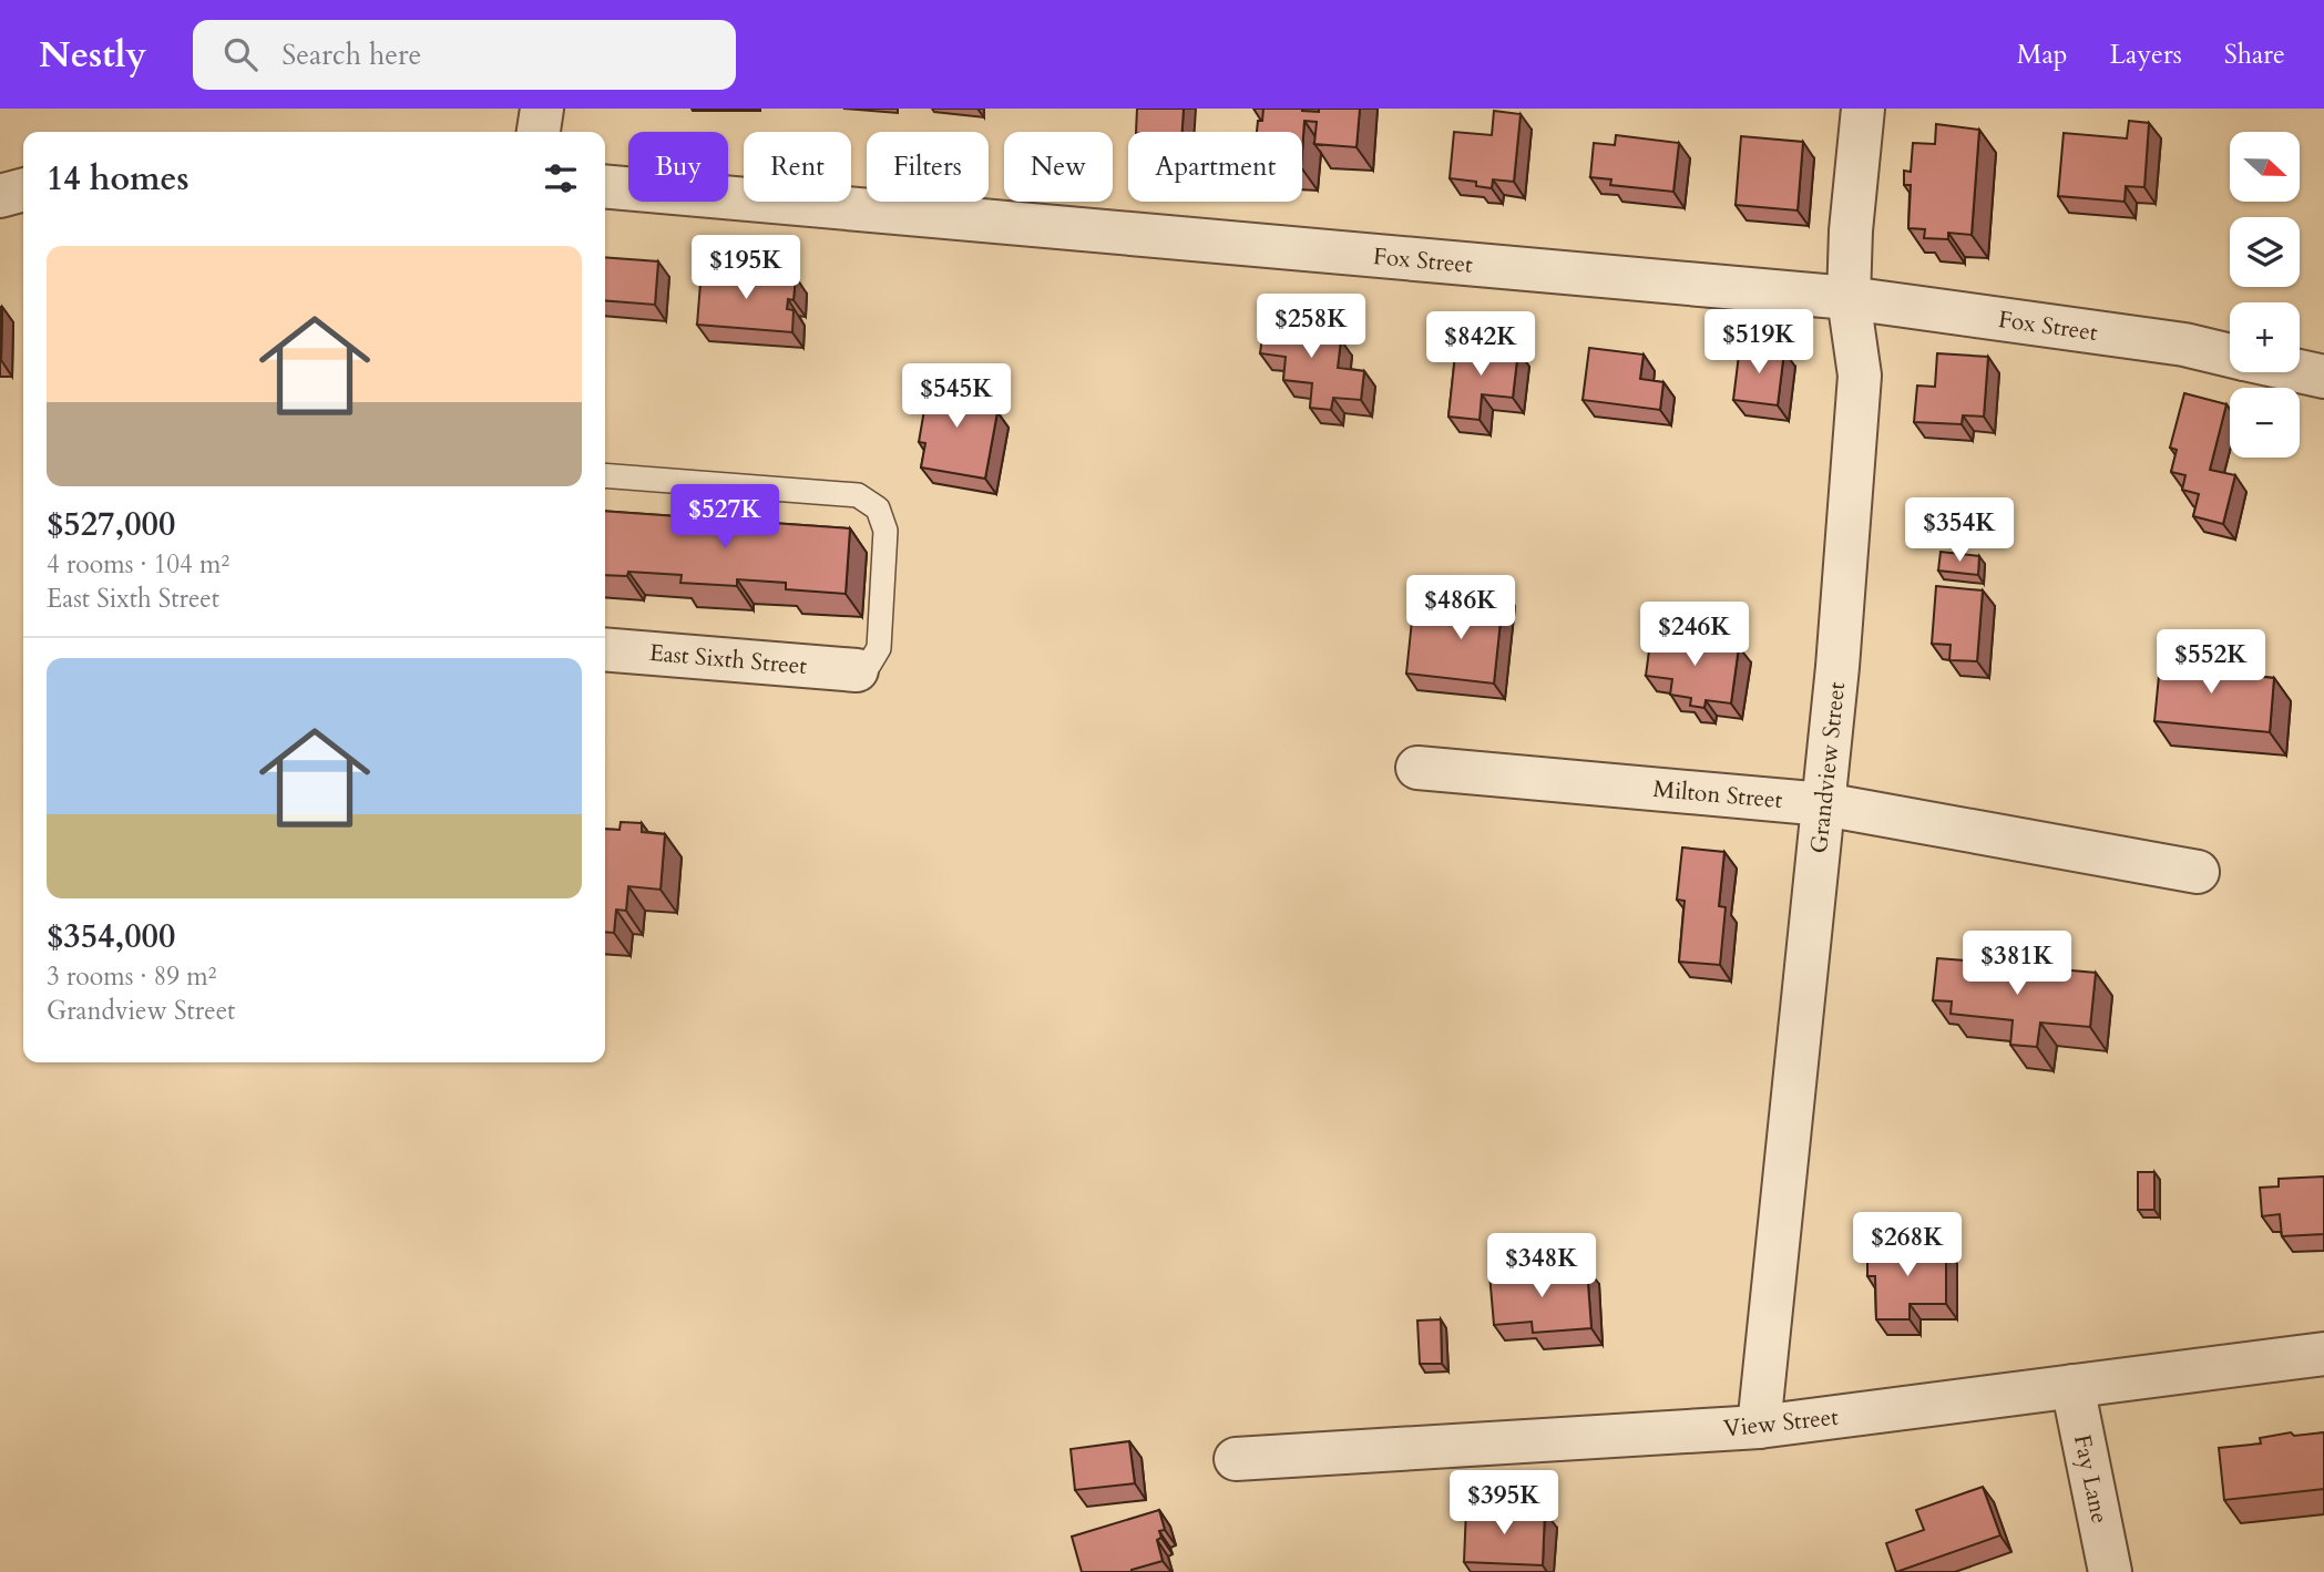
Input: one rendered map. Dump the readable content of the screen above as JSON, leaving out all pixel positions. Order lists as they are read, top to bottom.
{
  "streets": {
    "street": [
      "Fox Street",
      "East Sixth Street",
      "Grandview Street",
      "Milton Street",
      "View Street",
      "Fay Lane"
    ]
  },
  "crossings": [
    ["Fox Street", "Grandview Street"],
    ["Grandview Street", "Milton Street"],
    ["Grandview Street", "View Street"],
    ["View Street", "Fay Lane"]
  ],
  "north": "right",
  "page": {
    "header": "Nestly",
    "search": "Search here",
    "nav": ["Map", "Layers", "Share"],
    "map_buttons": ["+", "−"],
    "chip": [
      "Buy",
      "Rent",
      "Filters",
      "New",
      "Apartment"
    ],
    "heading": "14 homes",
    "list": [
      {
        "name": "$527,000",
        "note": "4 rooms · 104 m² · East Sixth Street"
      },
      {
        "name": "$354,000",
        "note": "3 rooms · 89 m² · Grandview Street"
      }
    ],
    "price": [
      "$195K",
      "$258K",
      "$519K",
      "$842K",
      "$545K",
      "$527K",
      "$354K",
      "$486K",
      "$246K",
      "$552K",
      "$381K",
      "$268K",
      "$348K",
      "$395K"
    ]
  }
}
